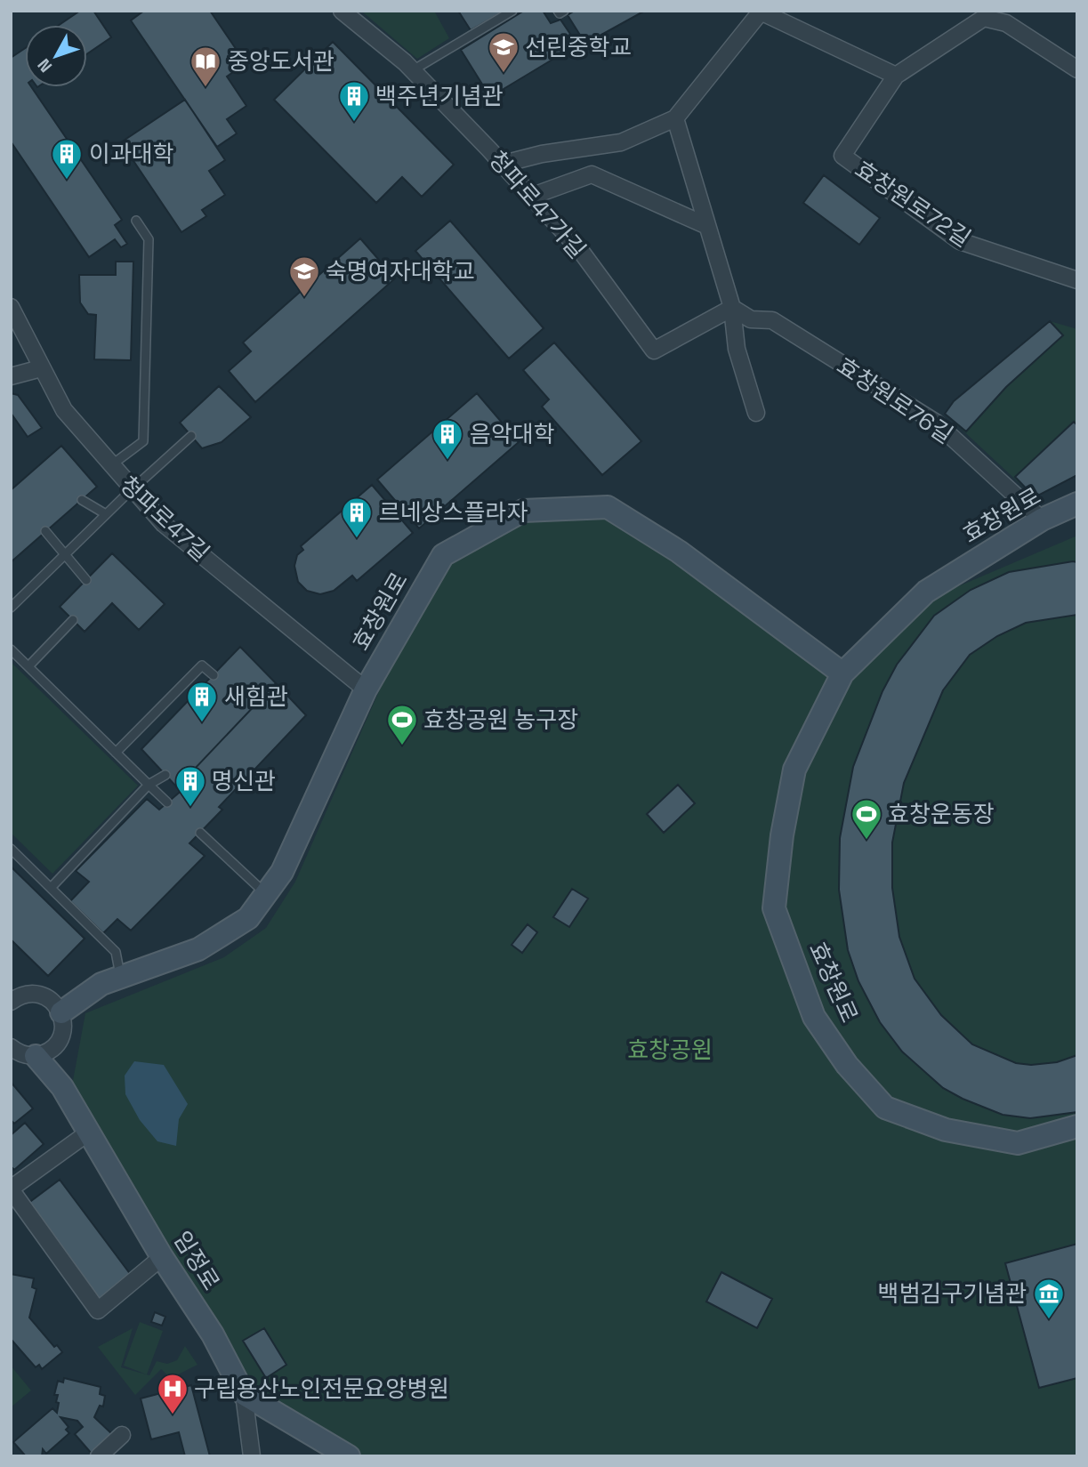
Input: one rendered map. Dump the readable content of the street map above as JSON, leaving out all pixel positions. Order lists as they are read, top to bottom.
{
  "streets": {
    "street": [
      "효창원로72길",
      "청파로47가길",
      "효창원로76길",
      "효창원로",
      "청파로47길",
      "임정로"
    ]
  },
  "crossings": [
    ["청파로47가길", "효창원로76길"],
    ["효창원로76길", "효창원로"],
    ["효창원로", "청파로47길"]
  ],
  "parks": ["효창공원"],
  "places": {
    "school or university": ["선린중학교", "숙명여자대학교"],
    "library": ["중앙도서관"],
    "building": [
      "백주년기념관",
      "이과대학",
      "음악대학",
      "르네상스플라자",
      "새힘관",
      "명신관"
    ],
    "sports": ["효창공원 농구장", "효창운동장"],
    "museum": ["백범김구기념관"],
    "hospital": ["구립용산노인전문요양병원"]
  },
  "north": "bottom left"
}
